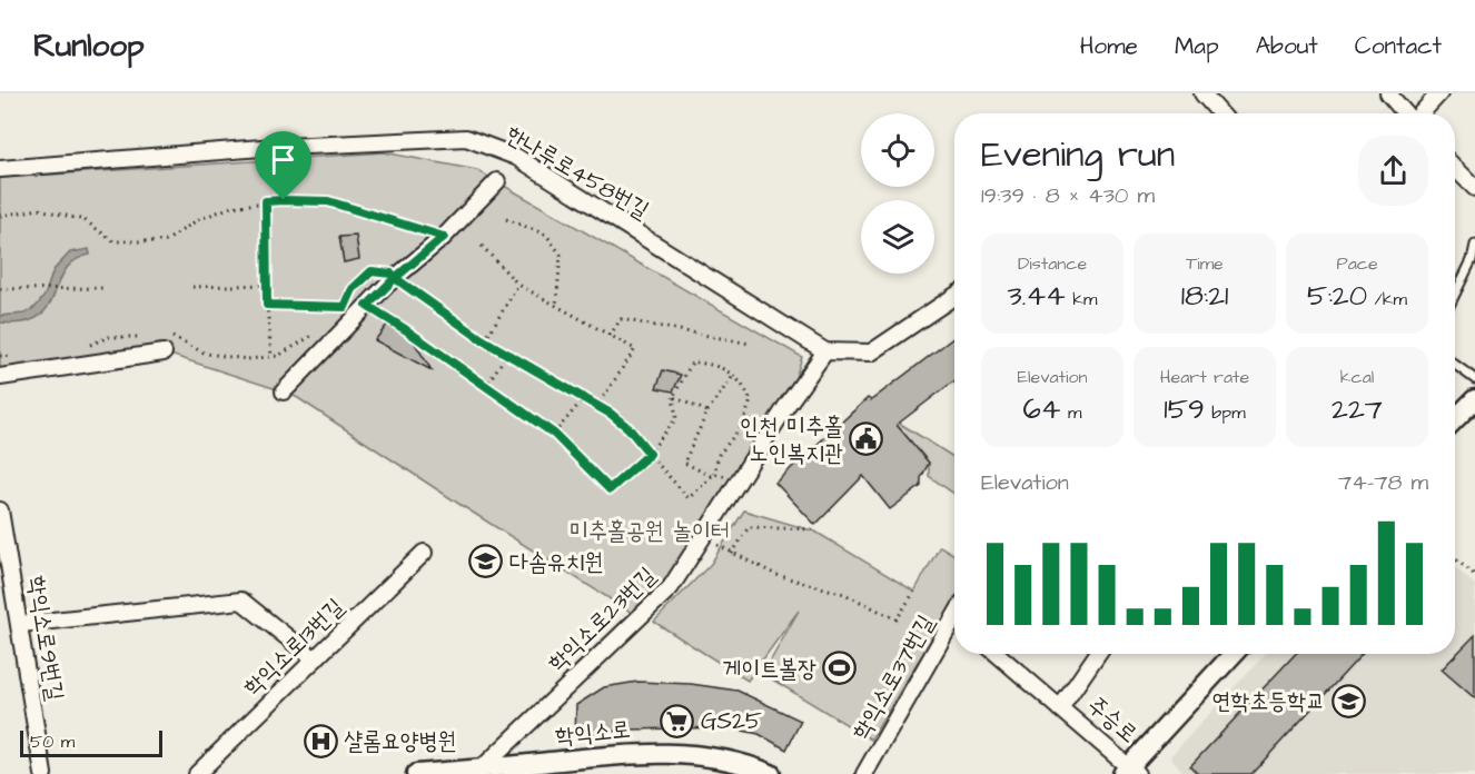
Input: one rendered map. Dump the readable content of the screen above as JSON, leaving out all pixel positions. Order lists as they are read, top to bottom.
{
  "streets": {
    "street": [
      "한나루로458번길",
      "학익소로23번길",
      "학익소로9번길",
      "학익소로13번길",
      "학익소로37번길",
      "주승로",
      "학익소로"
    ]
  },
  "crossings": [
    ["한나루로458번길", "학익소로23번길"],
    ["학익소로23번길", "학익소로"]
  ],
  "parks": ["미추홀공원 놀이터"],
  "places": {
    "public building": ["인천 미추홀 노인복지관"],
    "school or university": ["다솜유치원", "연학초등학교"],
    "sports": ["게이트볼장"],
    "supermarket": ["GS25"],
    "hospital": ["샬롬요양병원"]
  },
  "scale_bar": "50 m",
  "page": {
    "header": "Runloop",
    "nav": [
      "Home",
      "Map",
      "About",
      "Contact"
    ],
    "heading": ["Evening run", "19:39 · 8 × 430 m"],
    "stats": [
      ["Distance", "3.44 km"],
      ["Time", "18:21"],
      ["Pace", "5:20 /km"],
      ["Elevation", "64 m"],
      ["Heart rate", "159 bpm"],
      ["kcal", "227"]
    ],
    "chart": ["Elevation", "74–78 m"],
    "scale": "50 m"
  }
}
